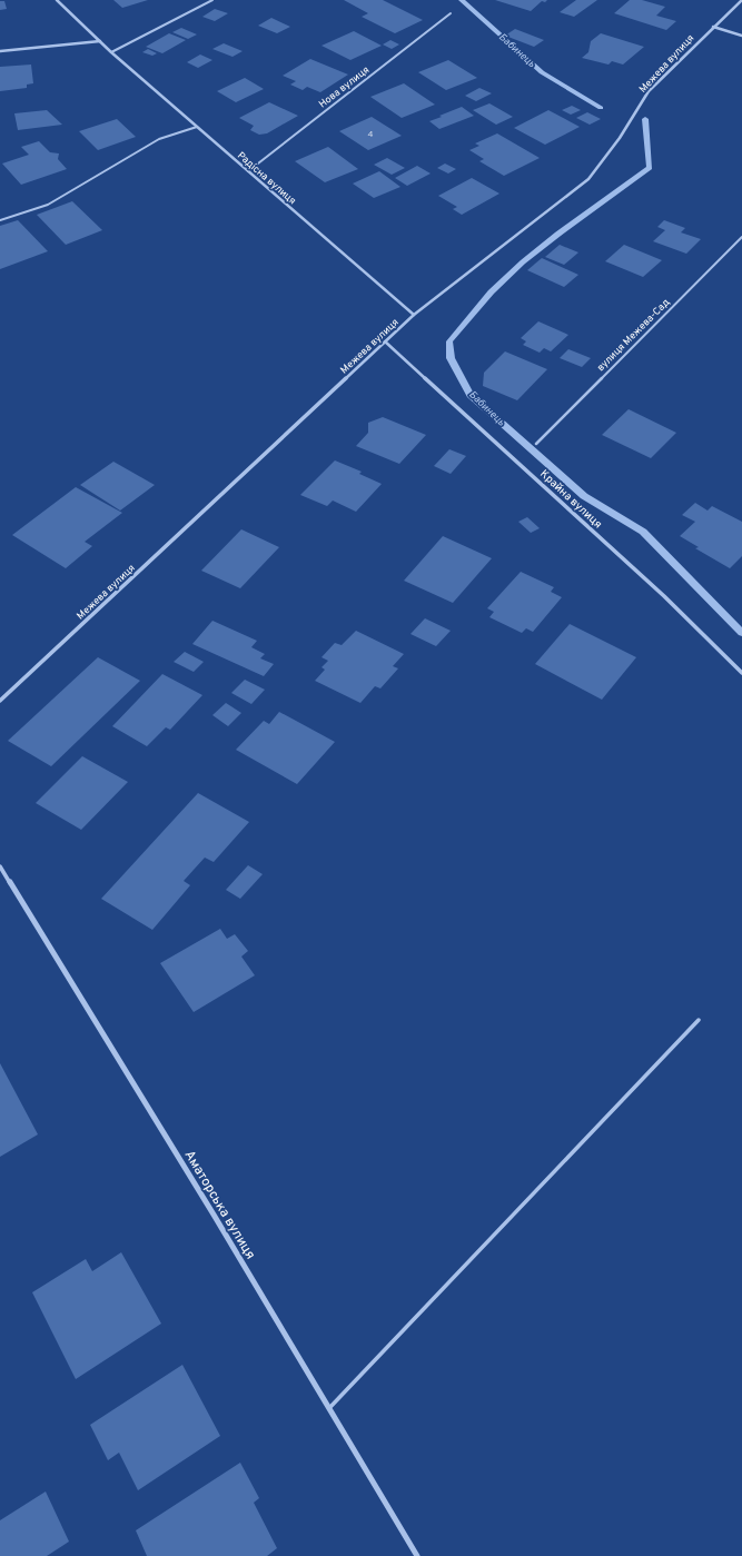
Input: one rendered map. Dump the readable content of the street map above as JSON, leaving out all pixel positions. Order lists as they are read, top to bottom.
{
  "streets": {
    "street": [
      "Межева вулиця",
      "Радісна вулиця",
      "Крайна вулиця",
      "Аматорська вулиця"
    ],
    "lane": ["Нова вулиця", "вулиця Межева-Сад"]
  },
  "crossings": [
    ["Межева вулиця", "Радісна вулиця"],
    ["Межева вулиця", "Крайна вулиця"],
    ["Нова вулиця", "Радісна вулиця"]
  ],
  "water": ["Бабинець"],
  "house_numbers": ["4"]
}
